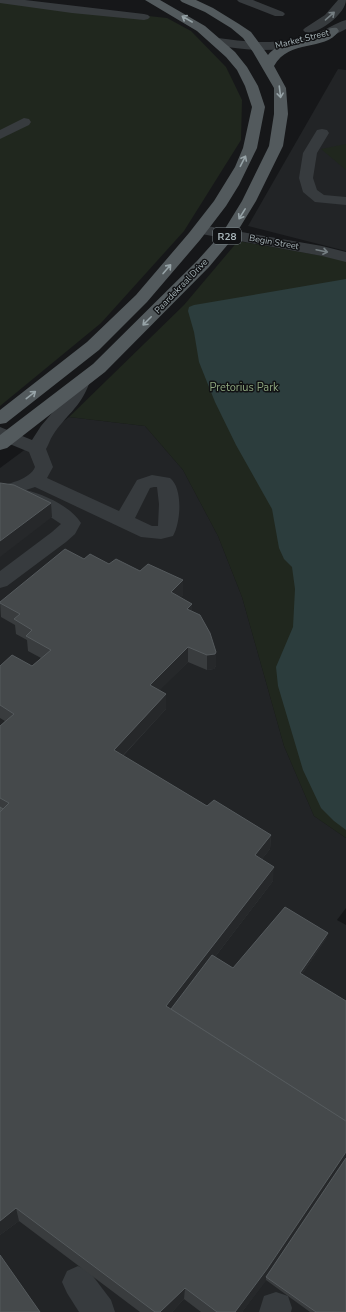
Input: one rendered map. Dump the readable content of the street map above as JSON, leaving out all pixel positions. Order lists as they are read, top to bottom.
{
  "streets": {
    "main road": ["R28", "Paardekraal Drive"],
    "street": ["Market Street", "Begin Street"]
  },
  "crossings": [
    ["Market Street", "Paardekraal Drive"],
    ["Begin Street", "Paardekraal Drive"]
  ],
  "one_way": ["Begin Street"],
  "parks": ["Pretorius Park"]
}
